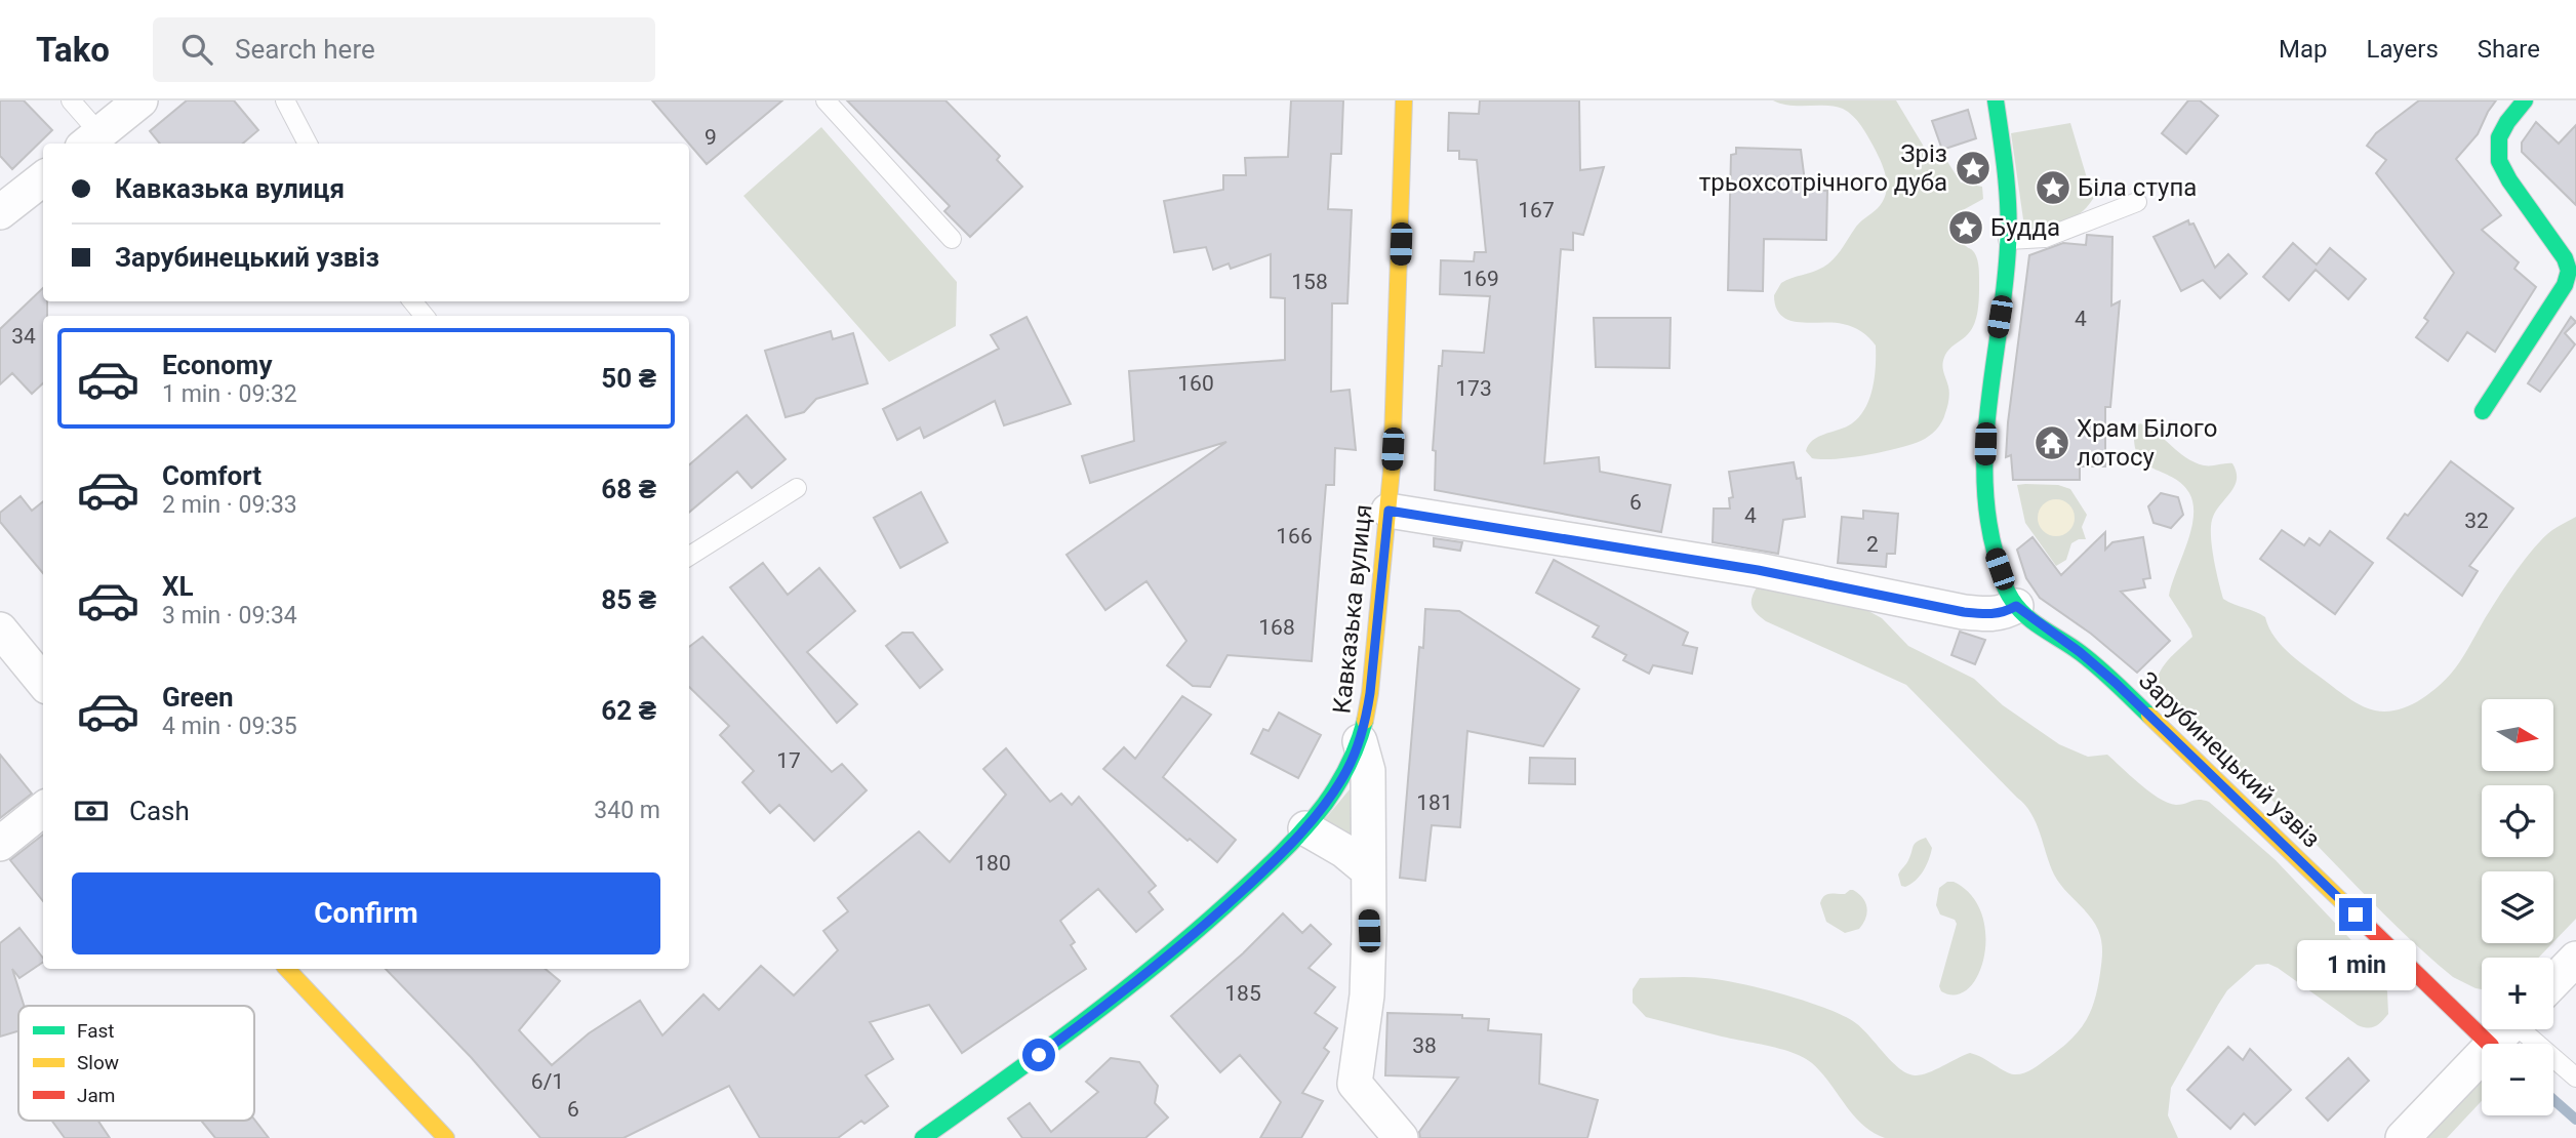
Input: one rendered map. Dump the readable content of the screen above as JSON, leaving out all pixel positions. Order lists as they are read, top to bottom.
{
  "streets": {
    "street": ["Кавказька вулиця", "Зарубинецький узвіз"]
  },
  "places": {
    "place": ["Зріз трьохсотрічного дуба", "Біла ступа", "Будда"],
    "temple": ["Храм Білого лотосу"]
  },
  "house_numbers": [
    "9",
    "167",
    "169",
    "158",
    "4",
    "34",
    "160",
    "173",
    "6",
    "4",
    "32",
    "166",
    "2",
    "168",
    "17",
    "181",
    "180",
    "185",
    "38",
    "6/1",
    "6"
  ],
  "legend": ["Fast", "Slow", "Jam"],
  "north": "right",
  "page": {
    "header": "Tako",
    "search": "Search here",
    "nav": ["Map", "Layers", "Share"],
    "banner": ["Кавказька вулиця", "Зарубинецький узвіз"],
    "list": [
      {
        "name": "Economy",
        "note": "1 min · 09:32",
        "value": "50 ₴"
      },
      {
        "name": "Comfort",
        "note": "2 min · 09:33",
        "value": "68 ₴"
      },
      {
        "name": "XL",
        "note": "3 min · 09:34",
        "value": "85 ₴"
      },
      {
        "name": "Green",
        "note": "4 min · 09:35",
        "value": "62 ₴"
      }
    ],
    "map_buttons": ["+", "−"],
    "pay": ["Cash", "340 m"],
    "buttons": "Confirm",
    "bubble": "1 min"
  }
}
